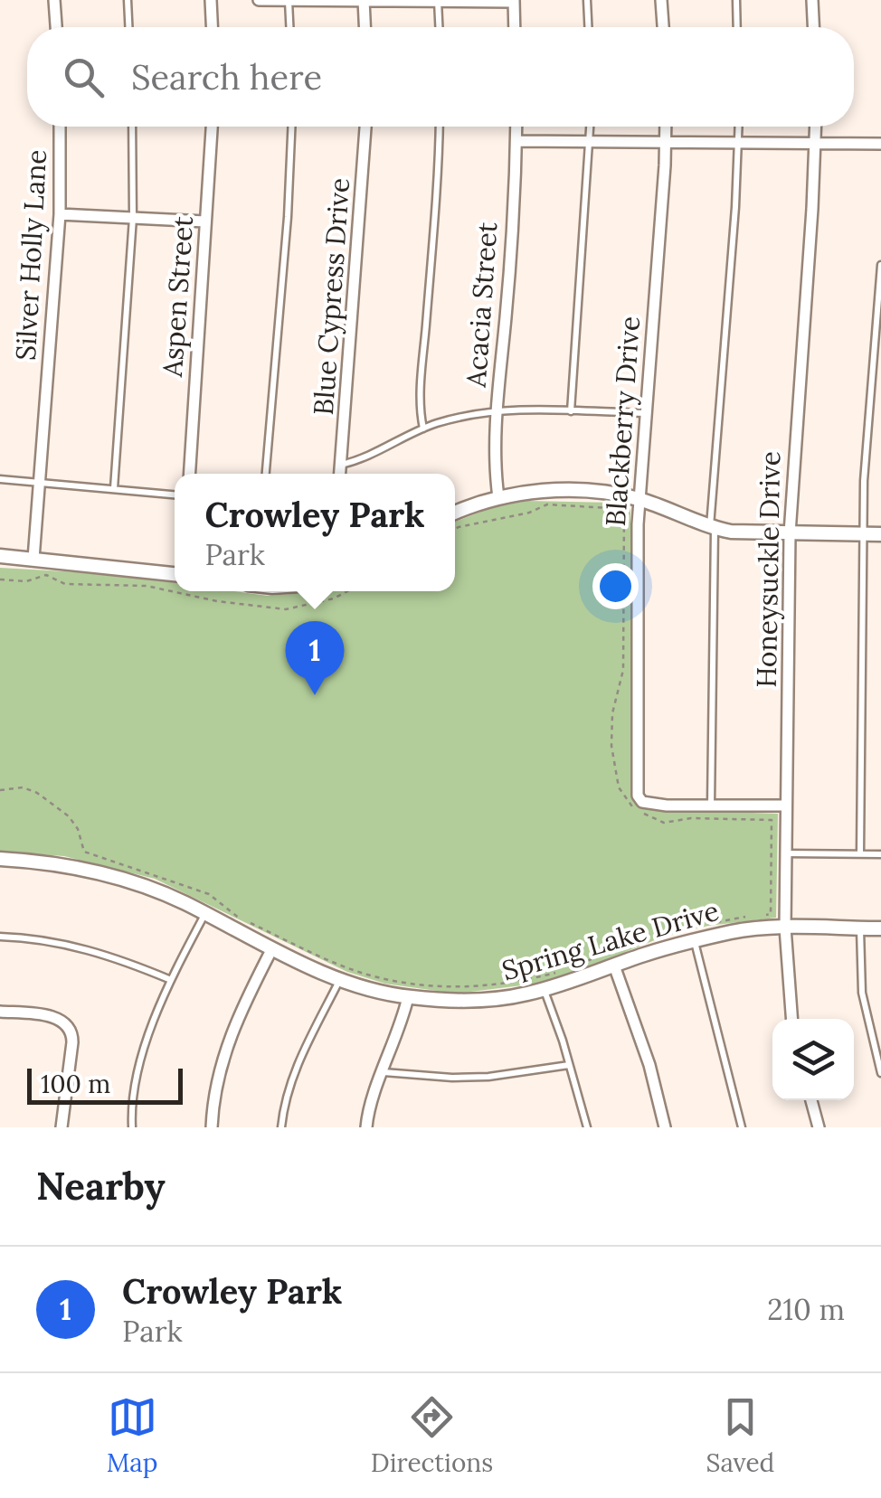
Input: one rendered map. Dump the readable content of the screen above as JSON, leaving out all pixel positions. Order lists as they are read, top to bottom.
{
  "streets": {
    "street": [
      "Silver Holly Lane",
      "Aspen Street",
      "Blue Cypress Drive",
      "Acacia Street",
      "Blackberry Drive",
      "Honeysuckle Drive",
      "Spring Lake Drive"
    ]
  },
  "crossings": [
    ["Blackberry Drive", "Honeysuckle Drive"],
    ["Honeysuckle Drive", "Spring Lake Drive"]
  ],
  "scale_bar": "100 m",
  "page": {
    "search": "Search here",
    "popup": ["Crowley Park", "Park"],
    "pins": "1",
    "scale": "100 m",
    "heading": "Nearby",
    "list": [
      {
        "mark": "1",
        "name": "Crowley Park",
        "note": "Park",
        "value": "210 m"
      }
    ],
    "nav": ["Map", "Directions", "Saved"]
  }
}
